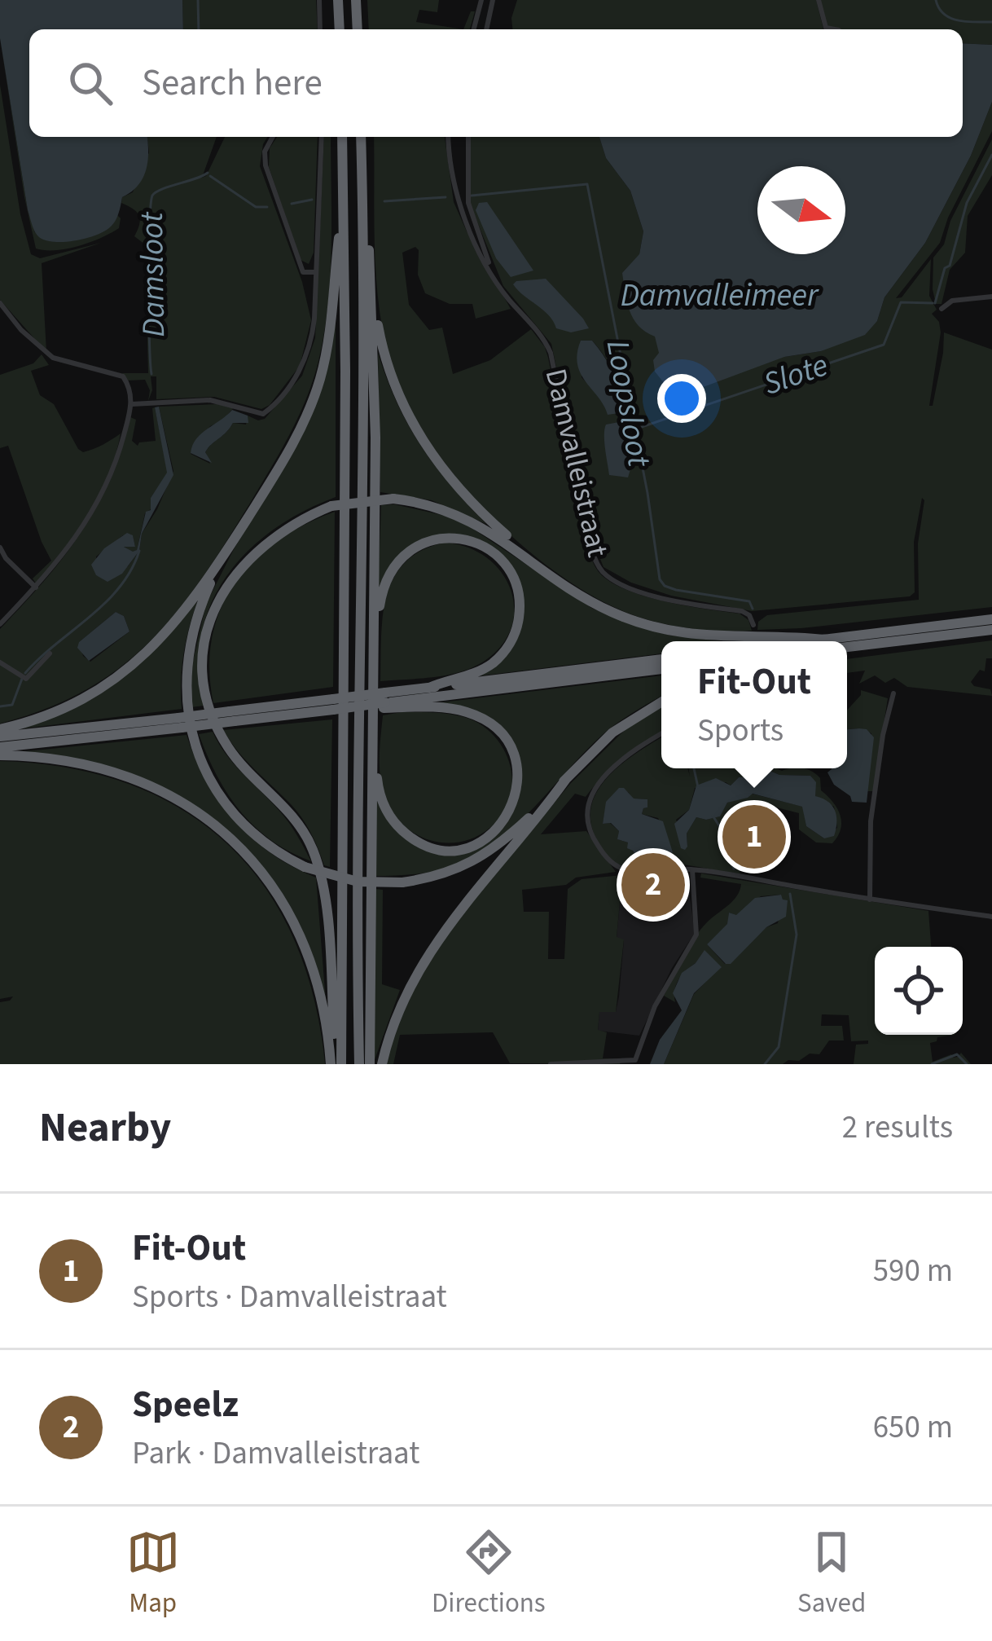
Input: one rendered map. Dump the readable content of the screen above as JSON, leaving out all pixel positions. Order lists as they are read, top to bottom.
{
  "streets": {
    "street": ["Damvalleistraat"]
  },
  "water": [
    "Damsloot",
    "Damvalleimeer",
    "Slote",
    "Loopsloot"
  ],
  "north": "right",
  "page": {
    "search": "Search here",
    "popup": ["Fit-Out", "Sports"],
    "pins": ["1", "2"],
    "heading": ["Nearby", "2 results"],
    "list": [
      {
        "mark": "1",
        "name": "Fit-Out",
        "note": "Sports · Damvalleistraat",
        "value": "590 m"
      },
      {
        "mark": "2",
        "name": "Speelz",
        "note": "Park · Damvalleistraat",
        "value": "650 m"
      }
    ],
    "nav": ["Map", "Directions", "Saved"]
  }
}
